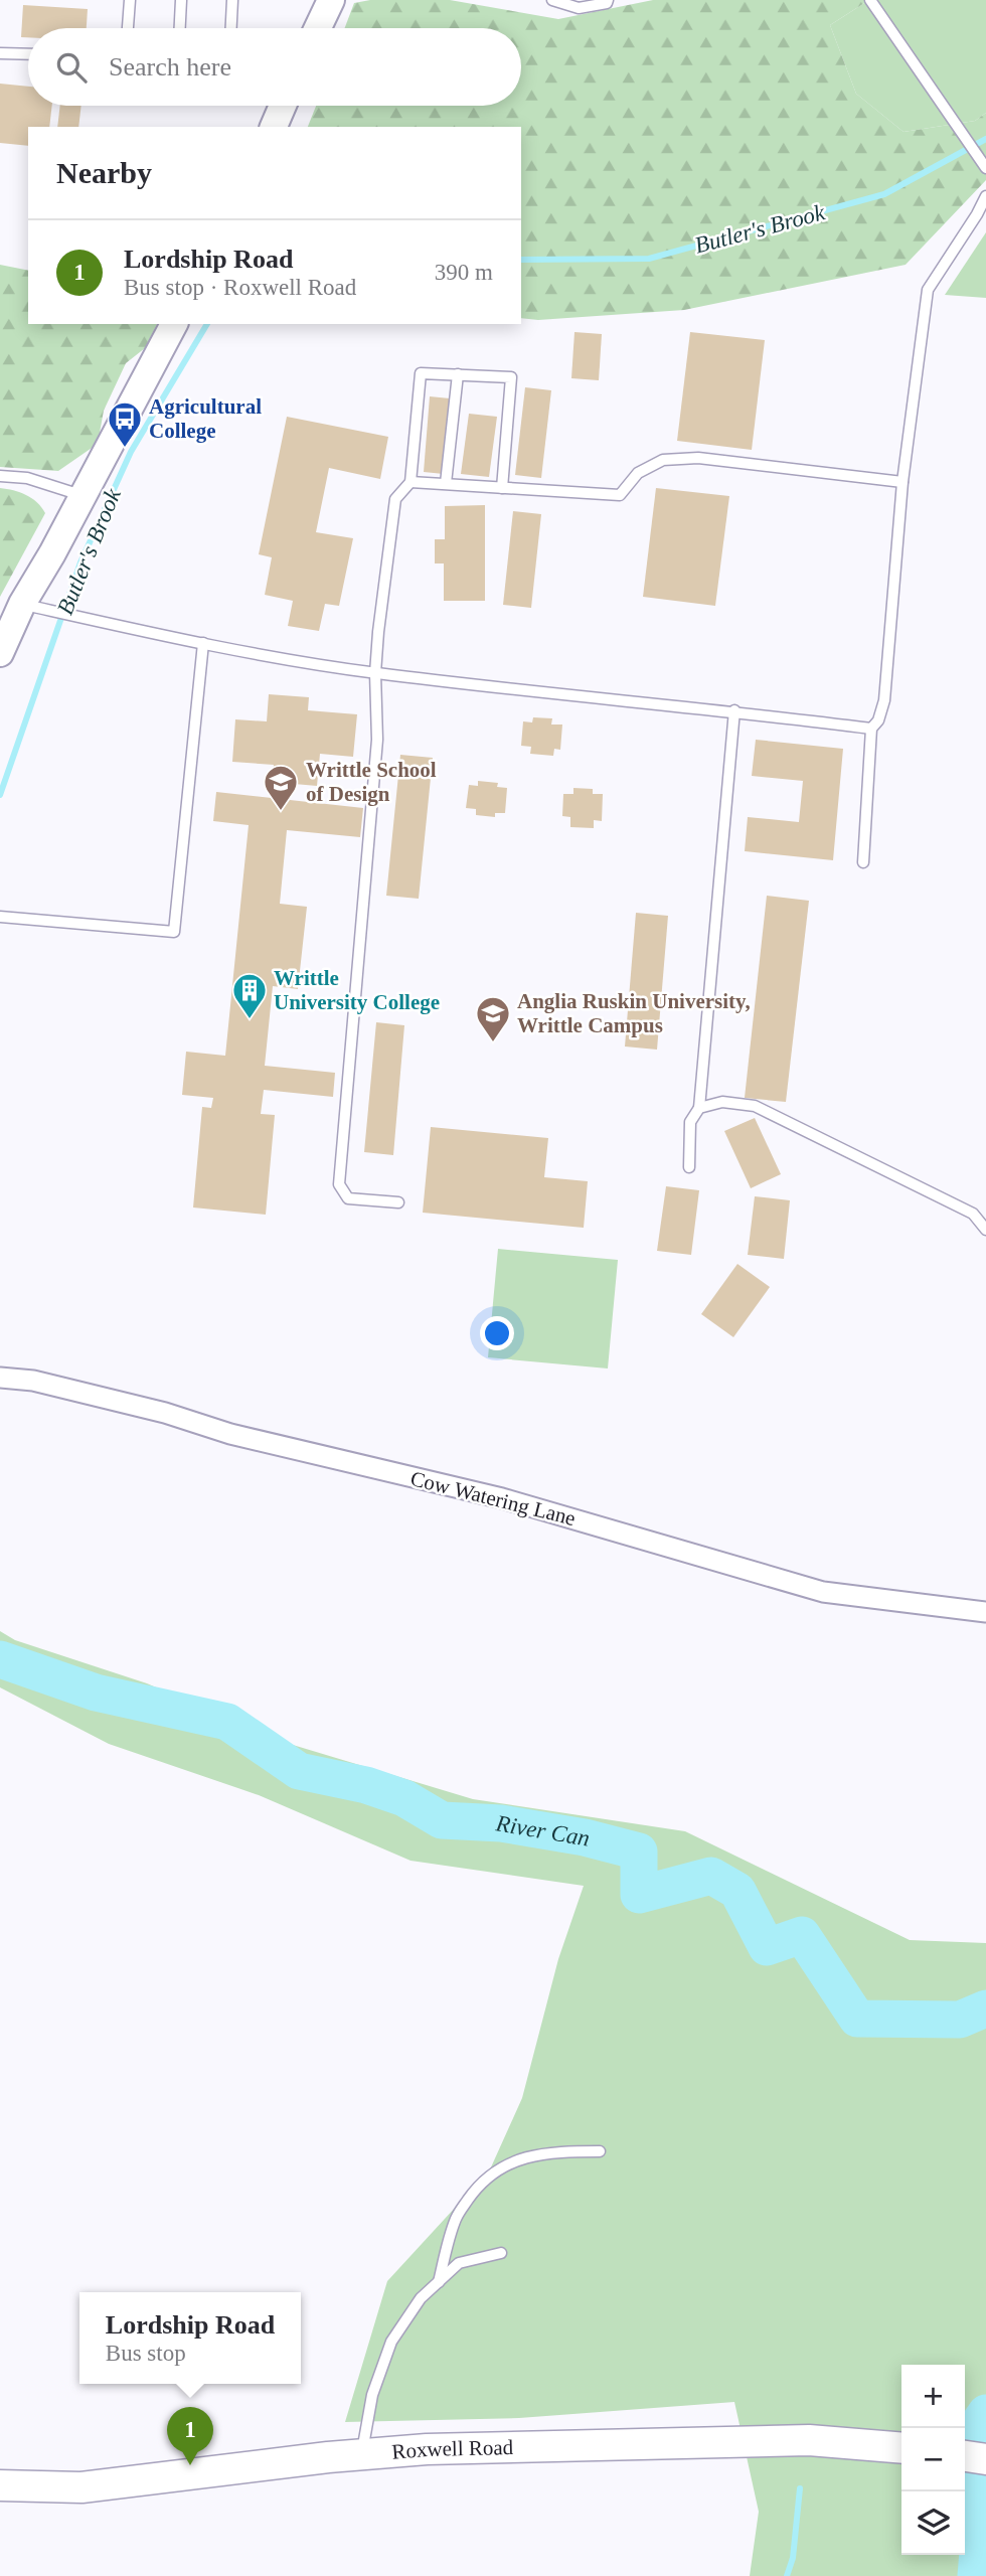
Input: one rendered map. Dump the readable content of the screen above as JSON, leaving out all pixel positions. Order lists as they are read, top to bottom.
{
  "streets": {
    "main road": ["Roxwell Road"],
    "street": ["Cow Watering Lane"]
  },
  "water": ["Butler's Brook", "River Can"],
  "places": {
    "bus stop": ["Agricultural College"],
    "school or university": ["Writtle School of Design", "Anglia Ruskin University, Writtle Campus"],
    "building": ["Writtle University College"]
  },
  "page": {
    "search": "Search here",
    "heading": "Nearby",
    "list": [
      {
        "mark": "1",
        "name": "Lordship Road",
        "note": "Bus stop · Roxwell Road",
        "value": "390 m"
      }
    ],
    "popup": ["Lordship Road", "Bus stop"],
    "map_buttons": ["+", "−"],
    "pins": "1"
  }
}
